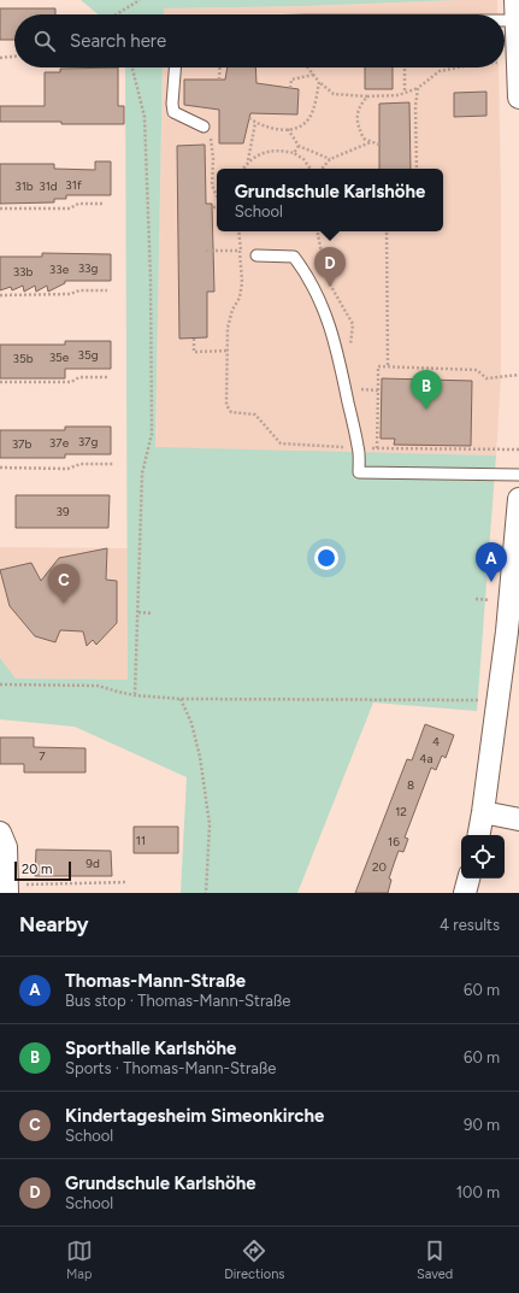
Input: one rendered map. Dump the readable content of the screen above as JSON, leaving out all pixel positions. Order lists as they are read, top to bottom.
{
  "house_numbers": [
    "31f",
    "31b",
    "31d",
    "33g",
    "33e",
    "33b",
    "35g",
    "35e",
    "35b",
    "37g",
    "37e",
    "37b",
    "39",
    "4",
    "7",
    "4a",
    "8",
    "12",
    "11",
    "16",
    "9d",
    "20"
  ],
  "scale_bar": "20 m",
  "page": {
    "search": "Search here",
    "popup": ["Grundschule Karlshöhe", "School"],
    "pins": [
      "D",
      "B",
      "A",
      "C"
    ],
    "scale": "20 m",
    "heading": ["Nearby", "4 results"],
    "list": [
      {
        "mark": "A",
        "name": "Thomas-Mann-Straße",
        "note": "Bus stop · Thomas-Mann-Straße",
        "value": "60 m"
      },
      {
        "mark": "B",
        "name": "Sporthalle Karlshöhe",
        "note": "Sports · Thomas-Mann-Straße",
        "value": "60 m"
      },
      {
        "mark": "C",
        "name": "Kindertagesheim Simeonkirche",
        "note": "School",
        "value": "90 m"
      },
      {
        "mark": "D",
        "name": "Grundschule Karlshöhe",
        "note": "School",
        "value": "100 m"
      }
    ],
    "nav": ["Map", "Directions", "Saved"]
  }
}
